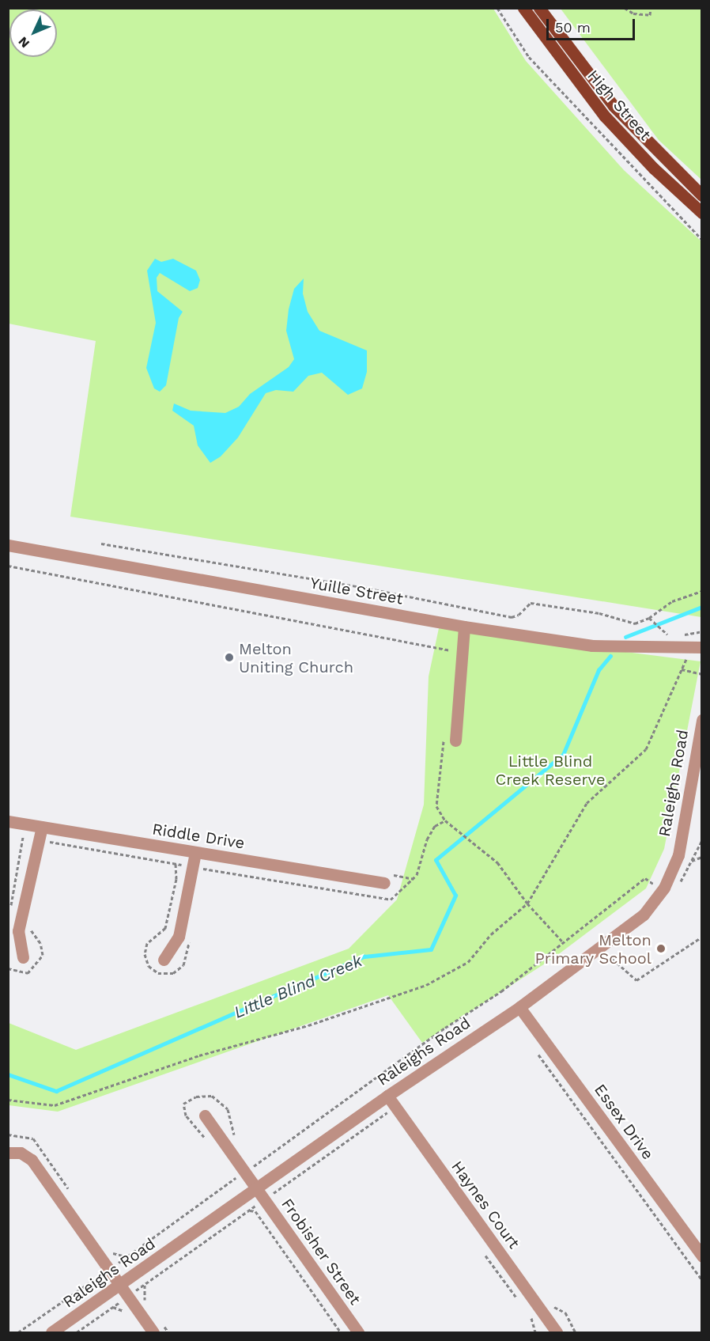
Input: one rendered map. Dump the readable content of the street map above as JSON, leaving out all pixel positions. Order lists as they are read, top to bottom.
{
  "streets": {
    "main road": ["High Street"],
    "street": [
      "Yuille Street",
      "Raleighs Road",
      "Riddle Drive",
      "Essex Drive",
      "Haynes Court",
      "Frobisher Street"
    ]
  },
  "crossings": [
    ["Raleighs Road", "Essex Drive"],
    ["Raleighs Road", "Haynes Court"],
    ["Raleighs Road", "Frobisher Street"]
  ],
  "water": ["Little Blind Creek"],
  "parks": ["Little Blind Creek Reserve"],
  "places": ["Melton Uniting Church", "Melton Primary School"],
  "scale_bar": "50 m",
  "north": "bottom left"
}
